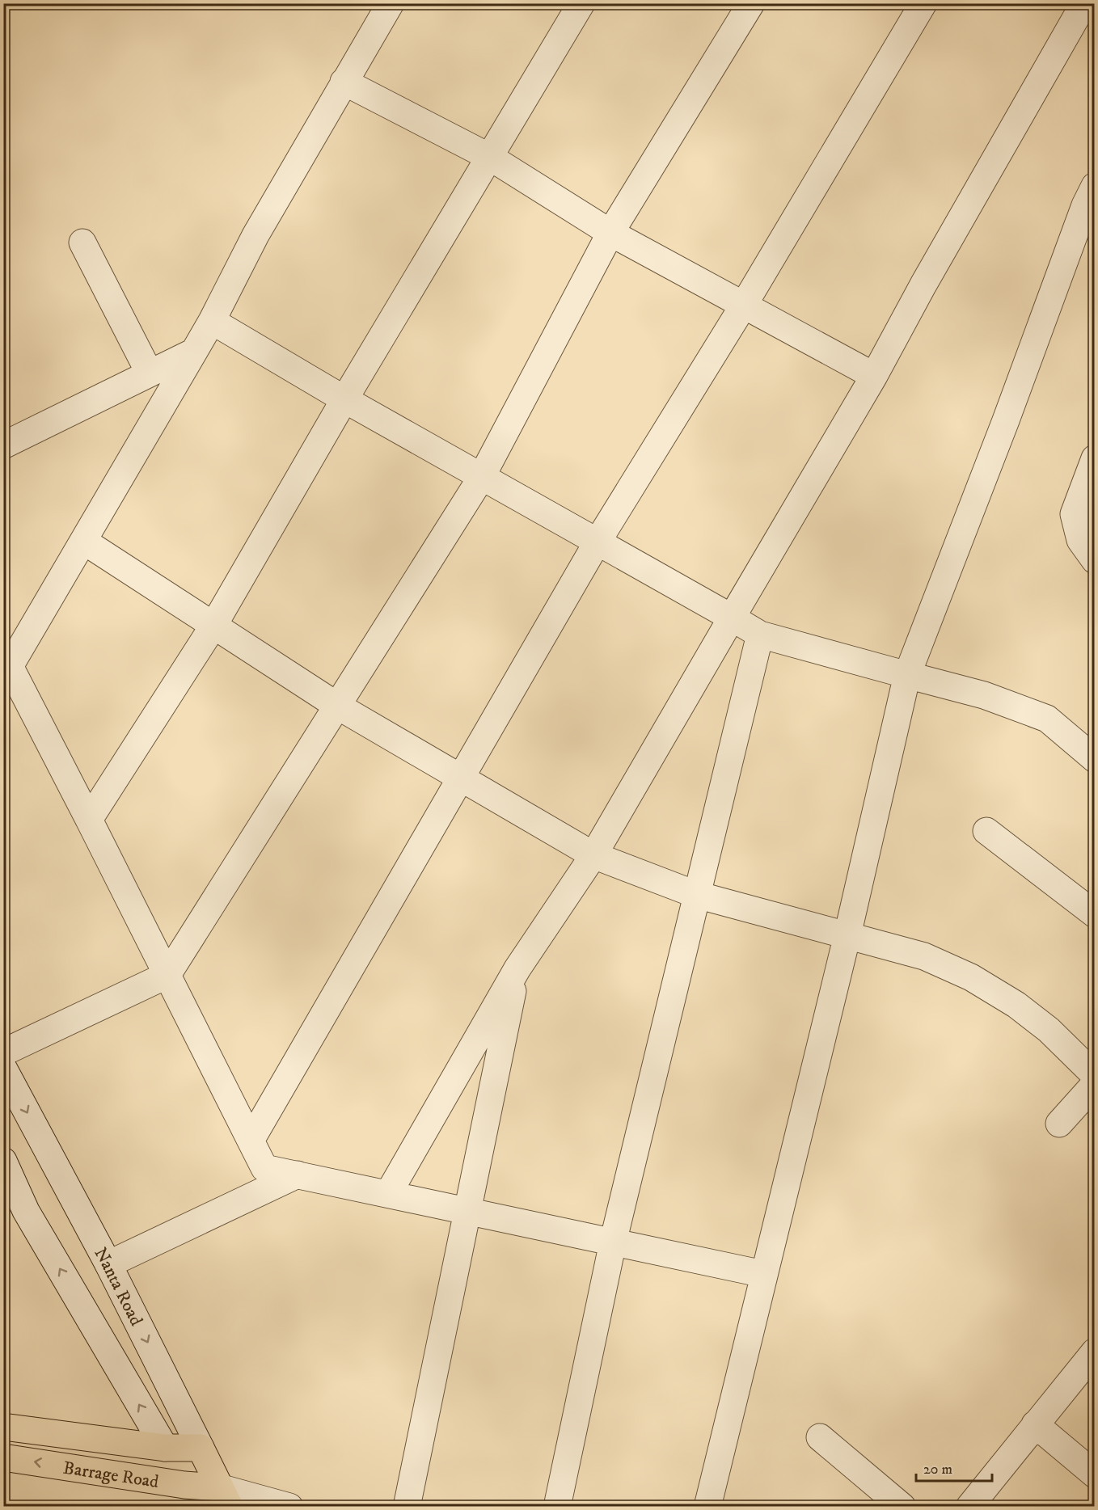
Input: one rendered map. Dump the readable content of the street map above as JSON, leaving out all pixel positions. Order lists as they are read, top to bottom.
{
  "streets": {
    "main road": ["Nanta Road", "Barrage Road"]
  },
  "crossings": [
    ["Nanta Road", "Barrage Road"]
  ],
  "scale_bar": "20 m"
}
